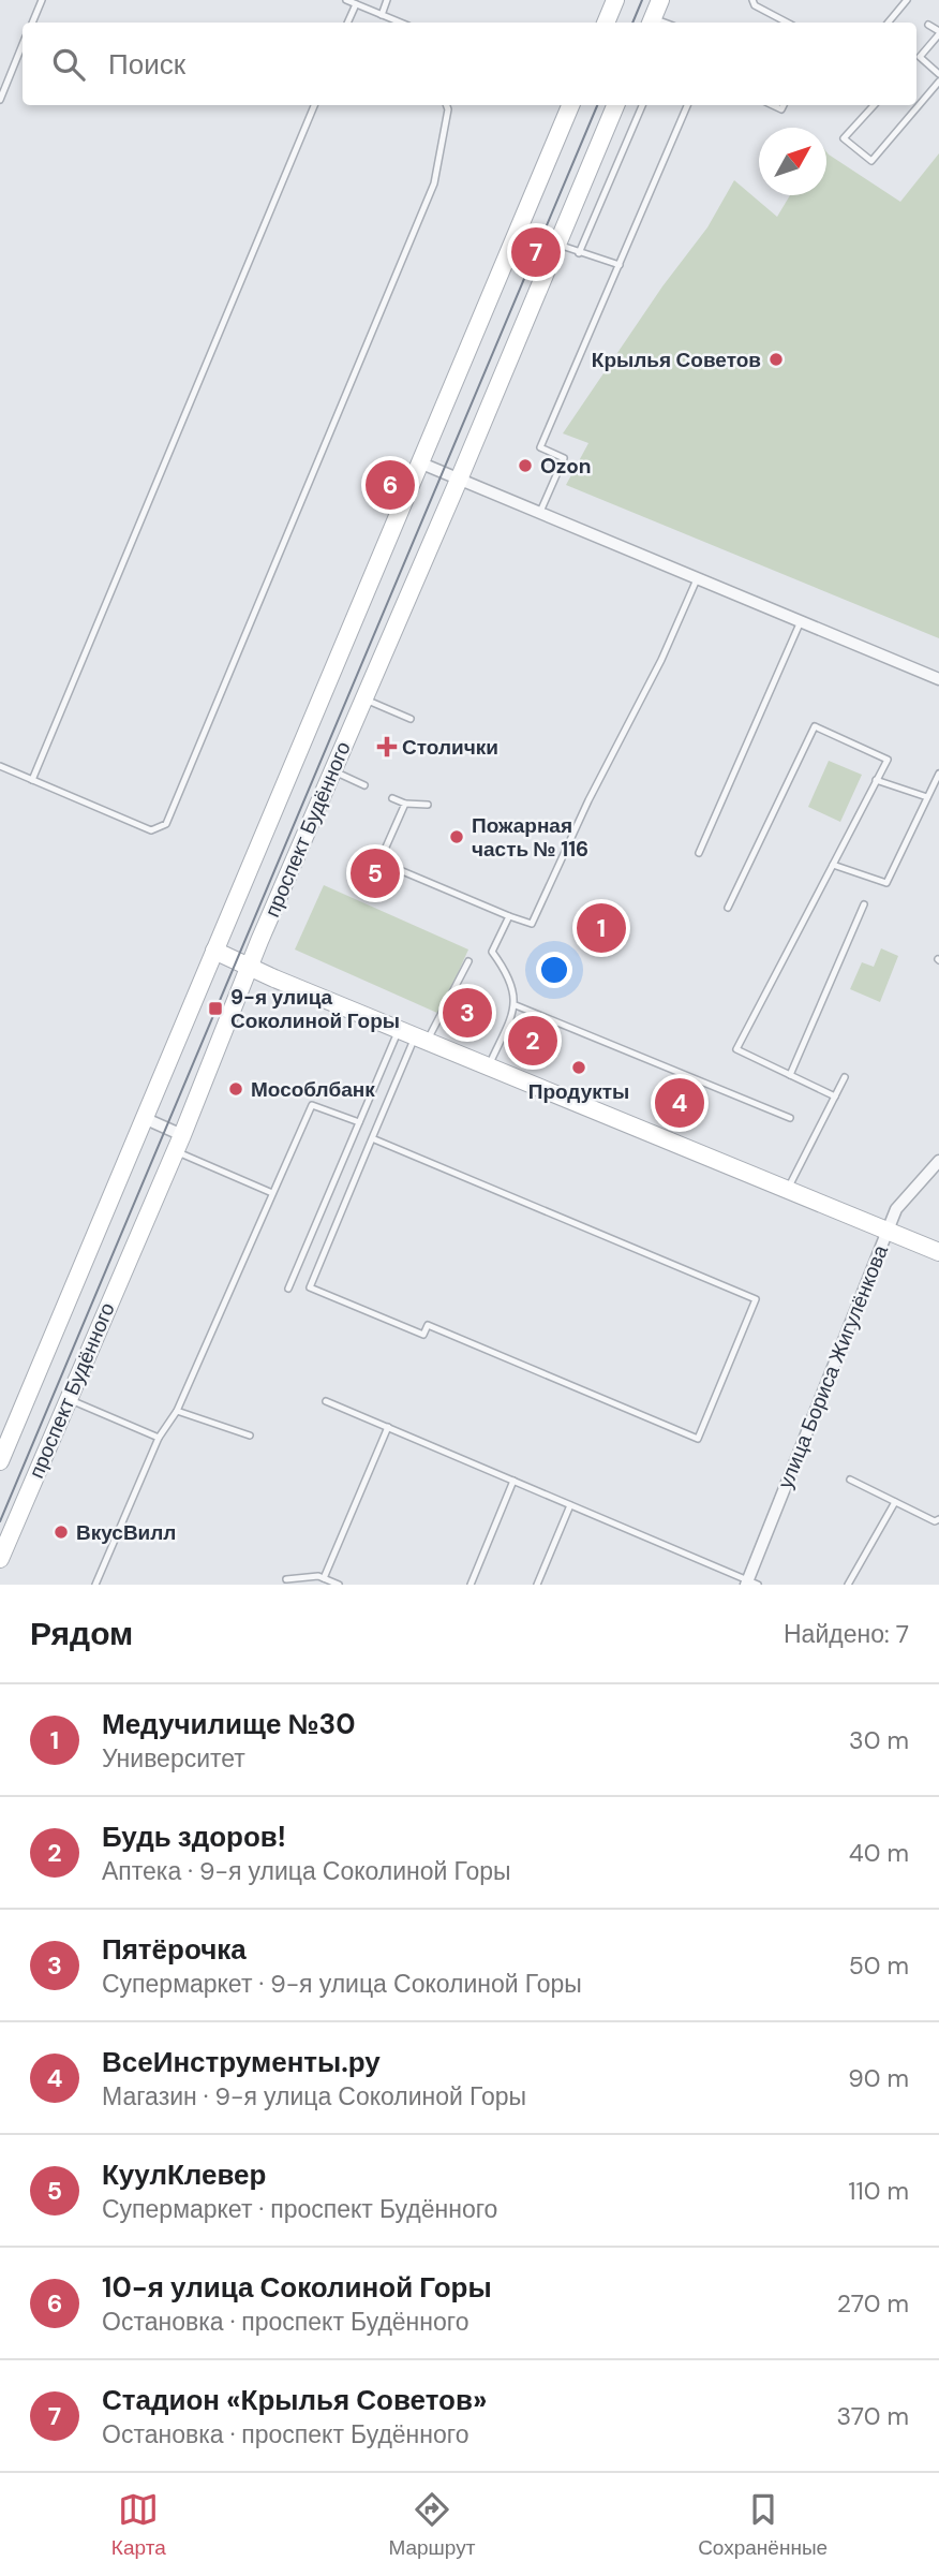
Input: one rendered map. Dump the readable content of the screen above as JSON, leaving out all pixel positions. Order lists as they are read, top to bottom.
{
  "streets": {
    "main road": ["проспект Будённого"],
    "street": ["улица Бориса Жигулёнкова"]
  },
  "places": {
    "other": [
      "Крылья Советов",
      "Ozon",
      "Пожарная часть № 116",
      "Продукты",
      "Мособлбанк",
      "ВкусВилл"
    ],
    "health": ["Столички"],
    "transit": ["9-я улица Соколиной Горы"]
  },
  "north": "top right",
  "page": {
    "search": "Поиск",
    "pins": [
      "7",
      "6",
      "5",
      "1",
      "3",
      "2",
      "4"
    ],
    "heading": ["Рядом", "Найдено: 7"],
    "list": [
      {
        "mark": "1",
        "name": "Медучилище №30",
        "note": "Университет",
        "value": "30 m"
      },
      {
        "mark": "2",
        "name": "Будь здоров!",
        "note": "Аптека · 9-я улица Соколиной Горы",
        "value": "40 m"
      },
      {
        "mark": "3",
        "name": "Пятёрочка",
        "note": "Супермаркет · 9-я улица Соколиной Горы",
        "value": "50 m"
      },
      {
        "mark": "4",
        "name": "ВсеИнструменты.ру",
        "note": "Магазин · 9-я улица Соколиной Горы",
        "value": "90 m"
      },
      {
        "mark": "5",
        "name": "КуулКлевер",
        "note": "Супермаркет · проспект Будённого",
        "value": "110 m"
      },
      {
        "mark": "6",
        "name": "10-я улица Соколиной Горы",
        "note": "Остановка · проспект Будённого",
        "value": "270 m"
      },
      {
        "mark": "7",
        "name": "Стадион «Крылья Советов»",
        "note": "Остановка · проспект Будённого",
        "value": "370 m"
      }
    ],
    "nav": ["Карта", "Маршрут", "Сохранённые"]
  }
}
